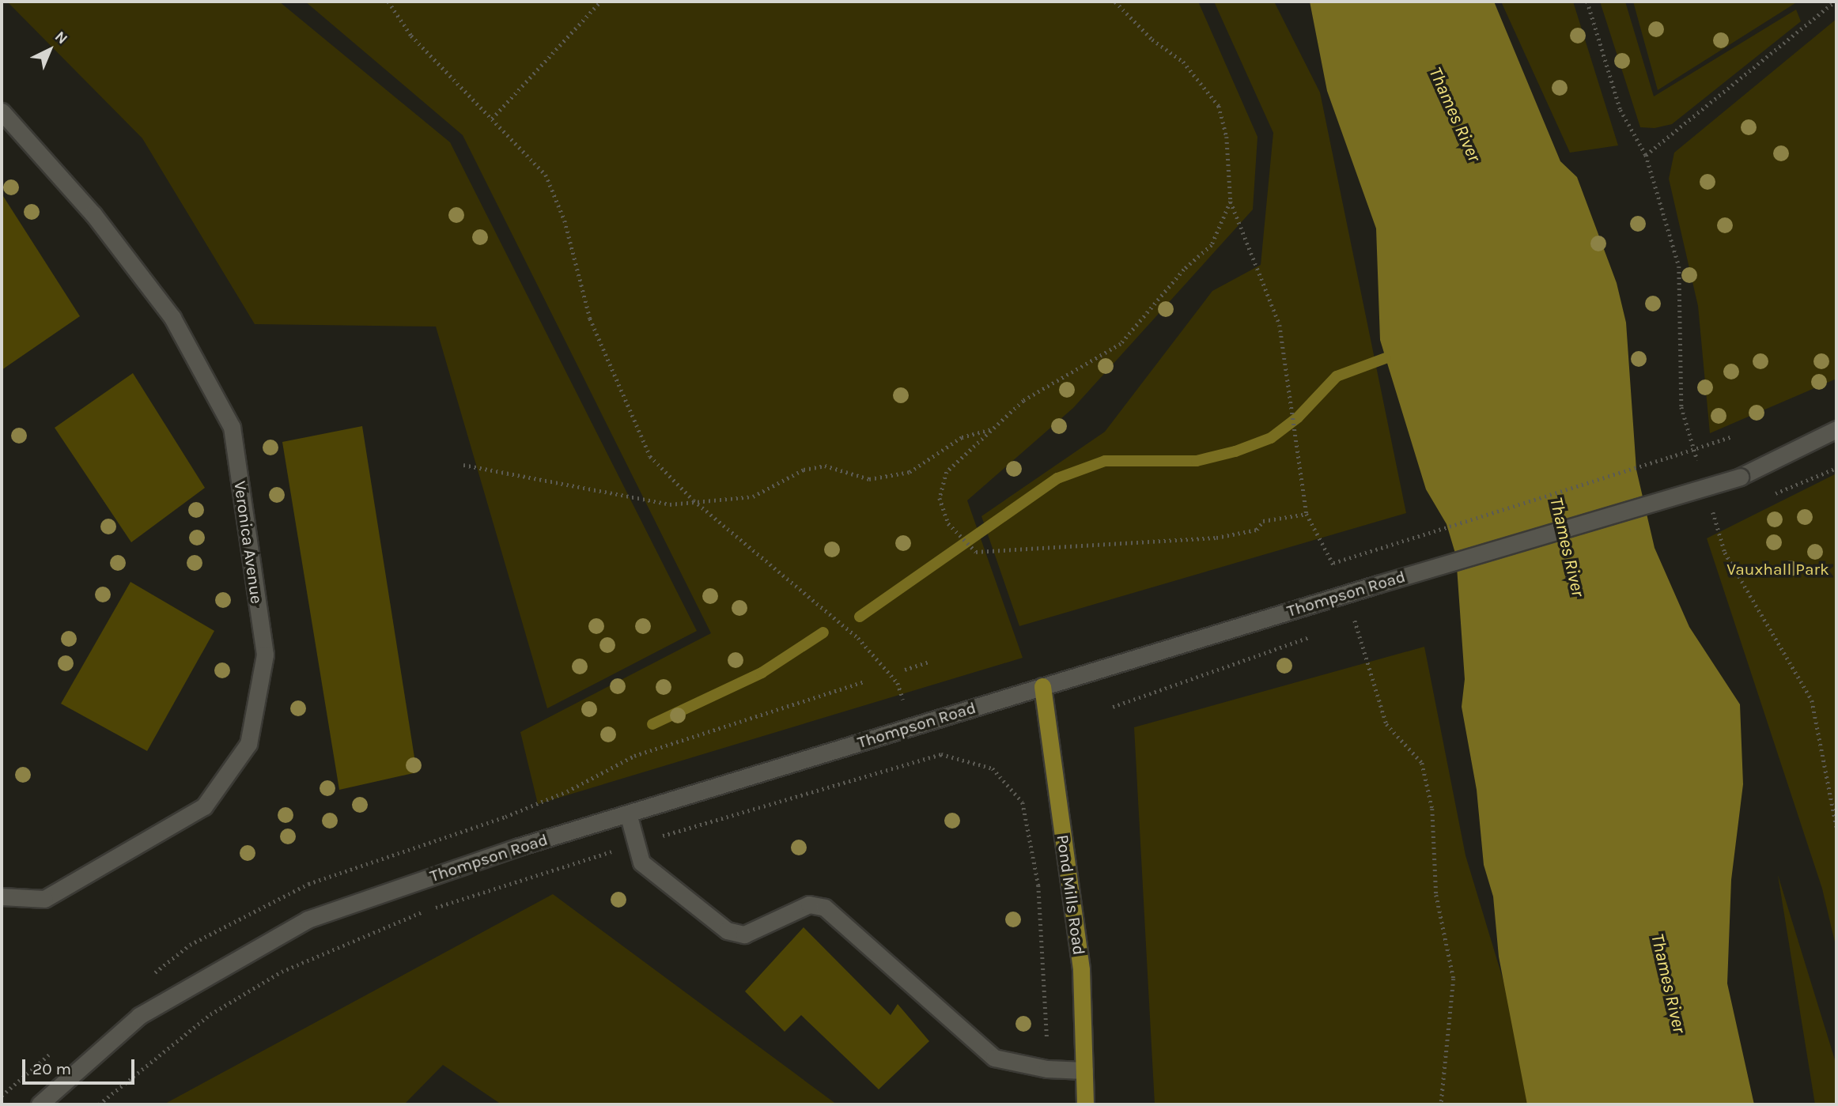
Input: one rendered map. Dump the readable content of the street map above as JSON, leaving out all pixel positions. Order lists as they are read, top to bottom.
{
  "streets": {
    "main road": ["Pond Mills Road"],
    "street": ["Veronica Avenue", "Thompson Road"]
  },
  "crossings": [
    ["Thompson Road", "Pond Mills Road"]
  ],
  "water": ["Thames River"],
  "parks": ["Vauxhall Park"],
  "scale_bar": "20 m",
  "north": "top right"
}
